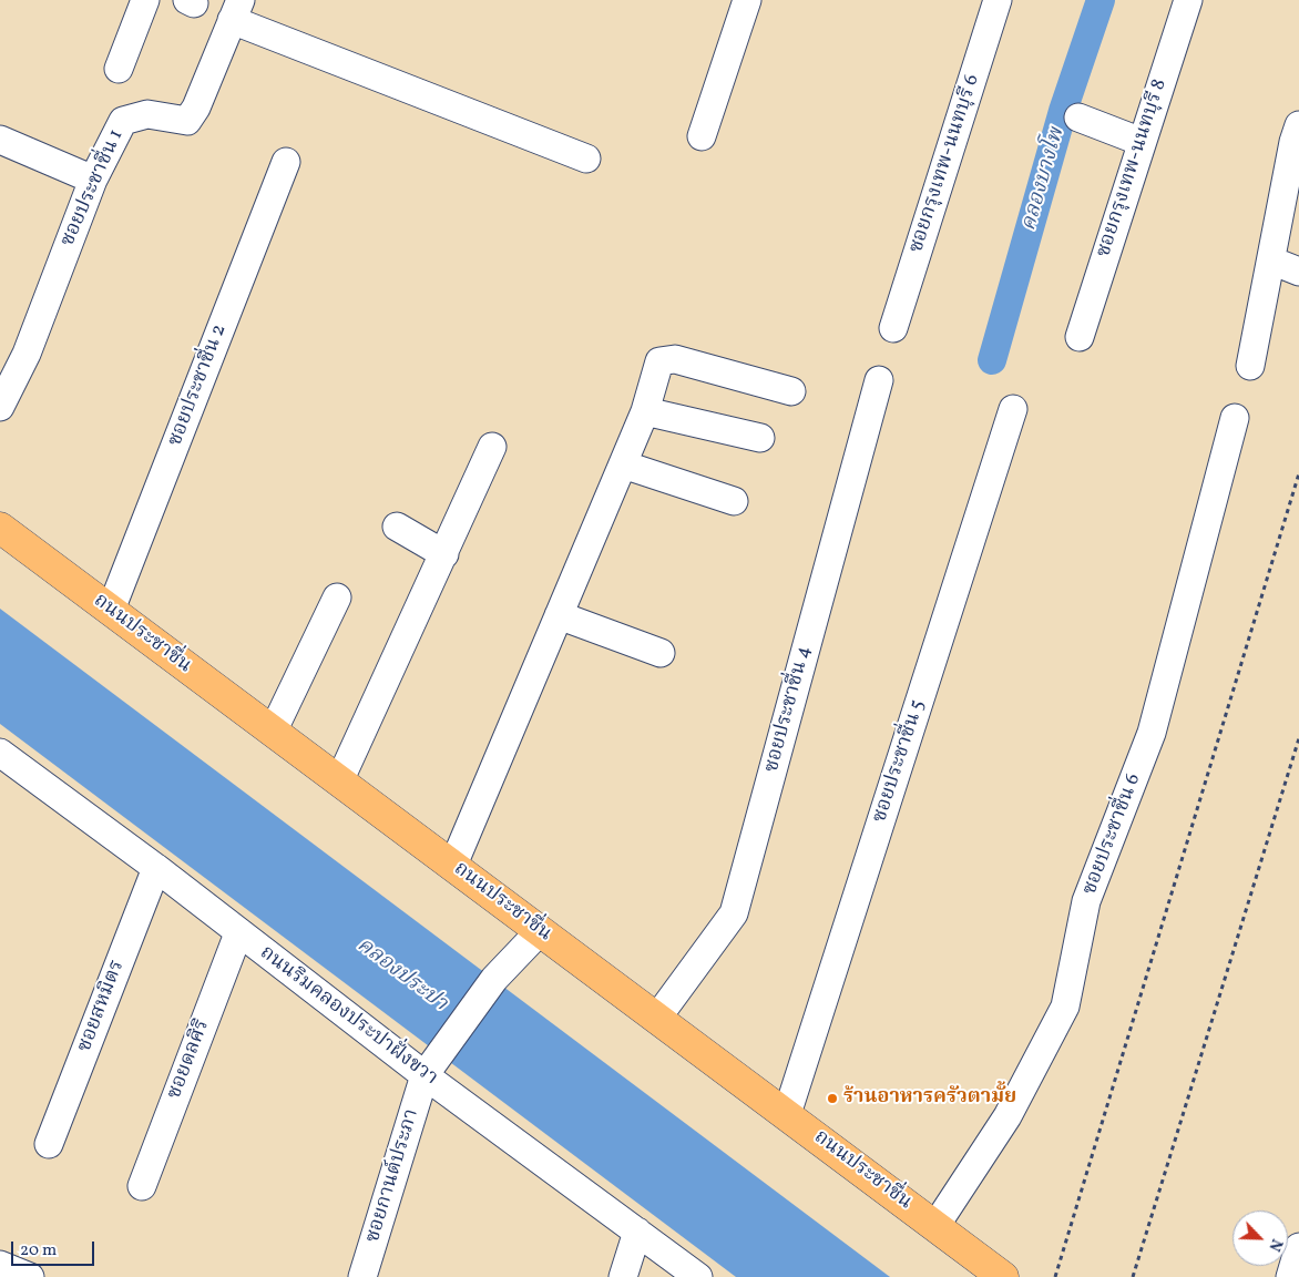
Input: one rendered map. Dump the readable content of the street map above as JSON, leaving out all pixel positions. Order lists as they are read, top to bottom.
{
  "streets": {
    "main road": ["ถนนประชาชื่น"],
    "street": [
      "ซอยกรุงเทพ-นนทบุรี 6",
      "ซอยกรุงเทพ-นนทบุรี 8",
      "ซอยประชาชื่น 1",
      "ซอยประชาชื่น 2",
      "ซอยประชาชื่น 4",
      "ซอยประชาชื่น 5",
      "ซอยประชาชื่น 6",
      "ซอยสหมิตร",
      "ถนนริมคลองประปาฝั่งขวา",
      "ซอยดลศิริ",
      "ซอยกานต์ประภา"
    ]
  },
  "crossings": [
    ["ซอยประชาชื่น 2", "ถนนประชาชื่น"],
    ["ถนนประชาชื่น", "ซอยประชาชื่น 4"],
    ["ถนนประชาชื่น", "ซอยประชาชื่น 5"],
    ["ถนนประชาชื่น", "ซอยประชาชื่น 6"],
    ["ถนนประชาชื่น", "ซอยกานต์ประภา"],
    ["ซอยสหมิตร", "ถนนริมคลองประปาฝั่งขวา"],
    ["ถนนริมคลองประปาฝั่งขวา", "ซอยดลศิริ"],
    ["ถนนริมคลองประปาฝั่งขวา", "ซอยกานต์ประภา"]
  ],
  "water": ["คลองบางโพ", "คลองประปา"],
  "places": ["ร้านอาหารครัวตามั้ย"],
  "scale_bar": "20 m",
  "north": "bottom right"
}
